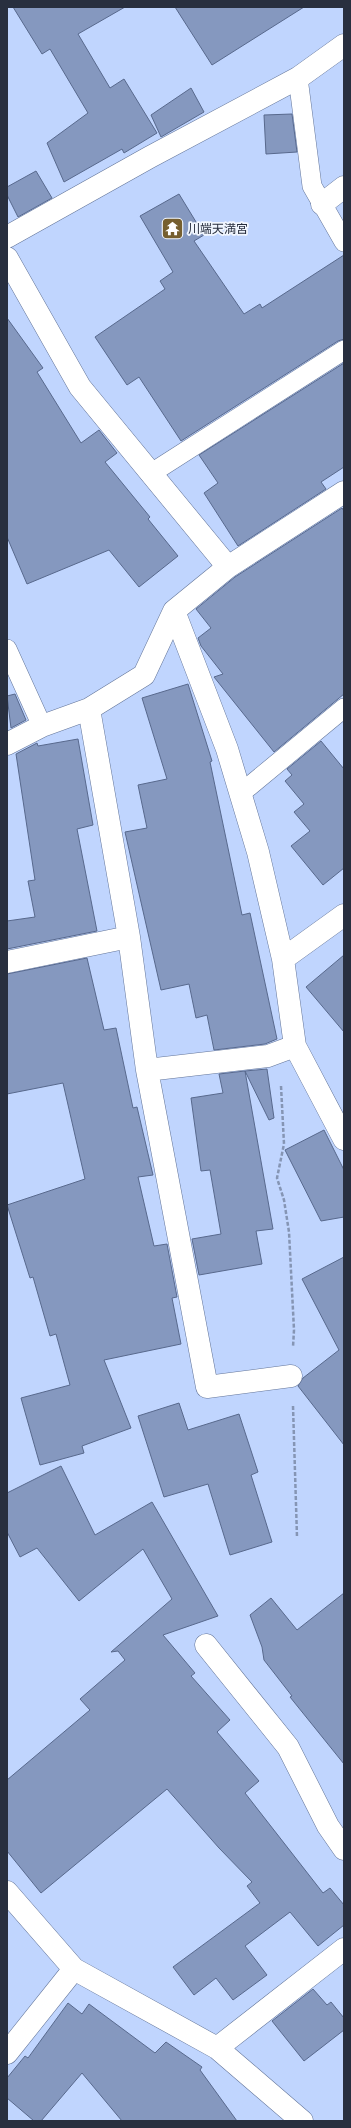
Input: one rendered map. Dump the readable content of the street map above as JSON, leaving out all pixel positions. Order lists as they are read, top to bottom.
{
  "places": {
    "temple": ["川端天満宮"]
  }
}
